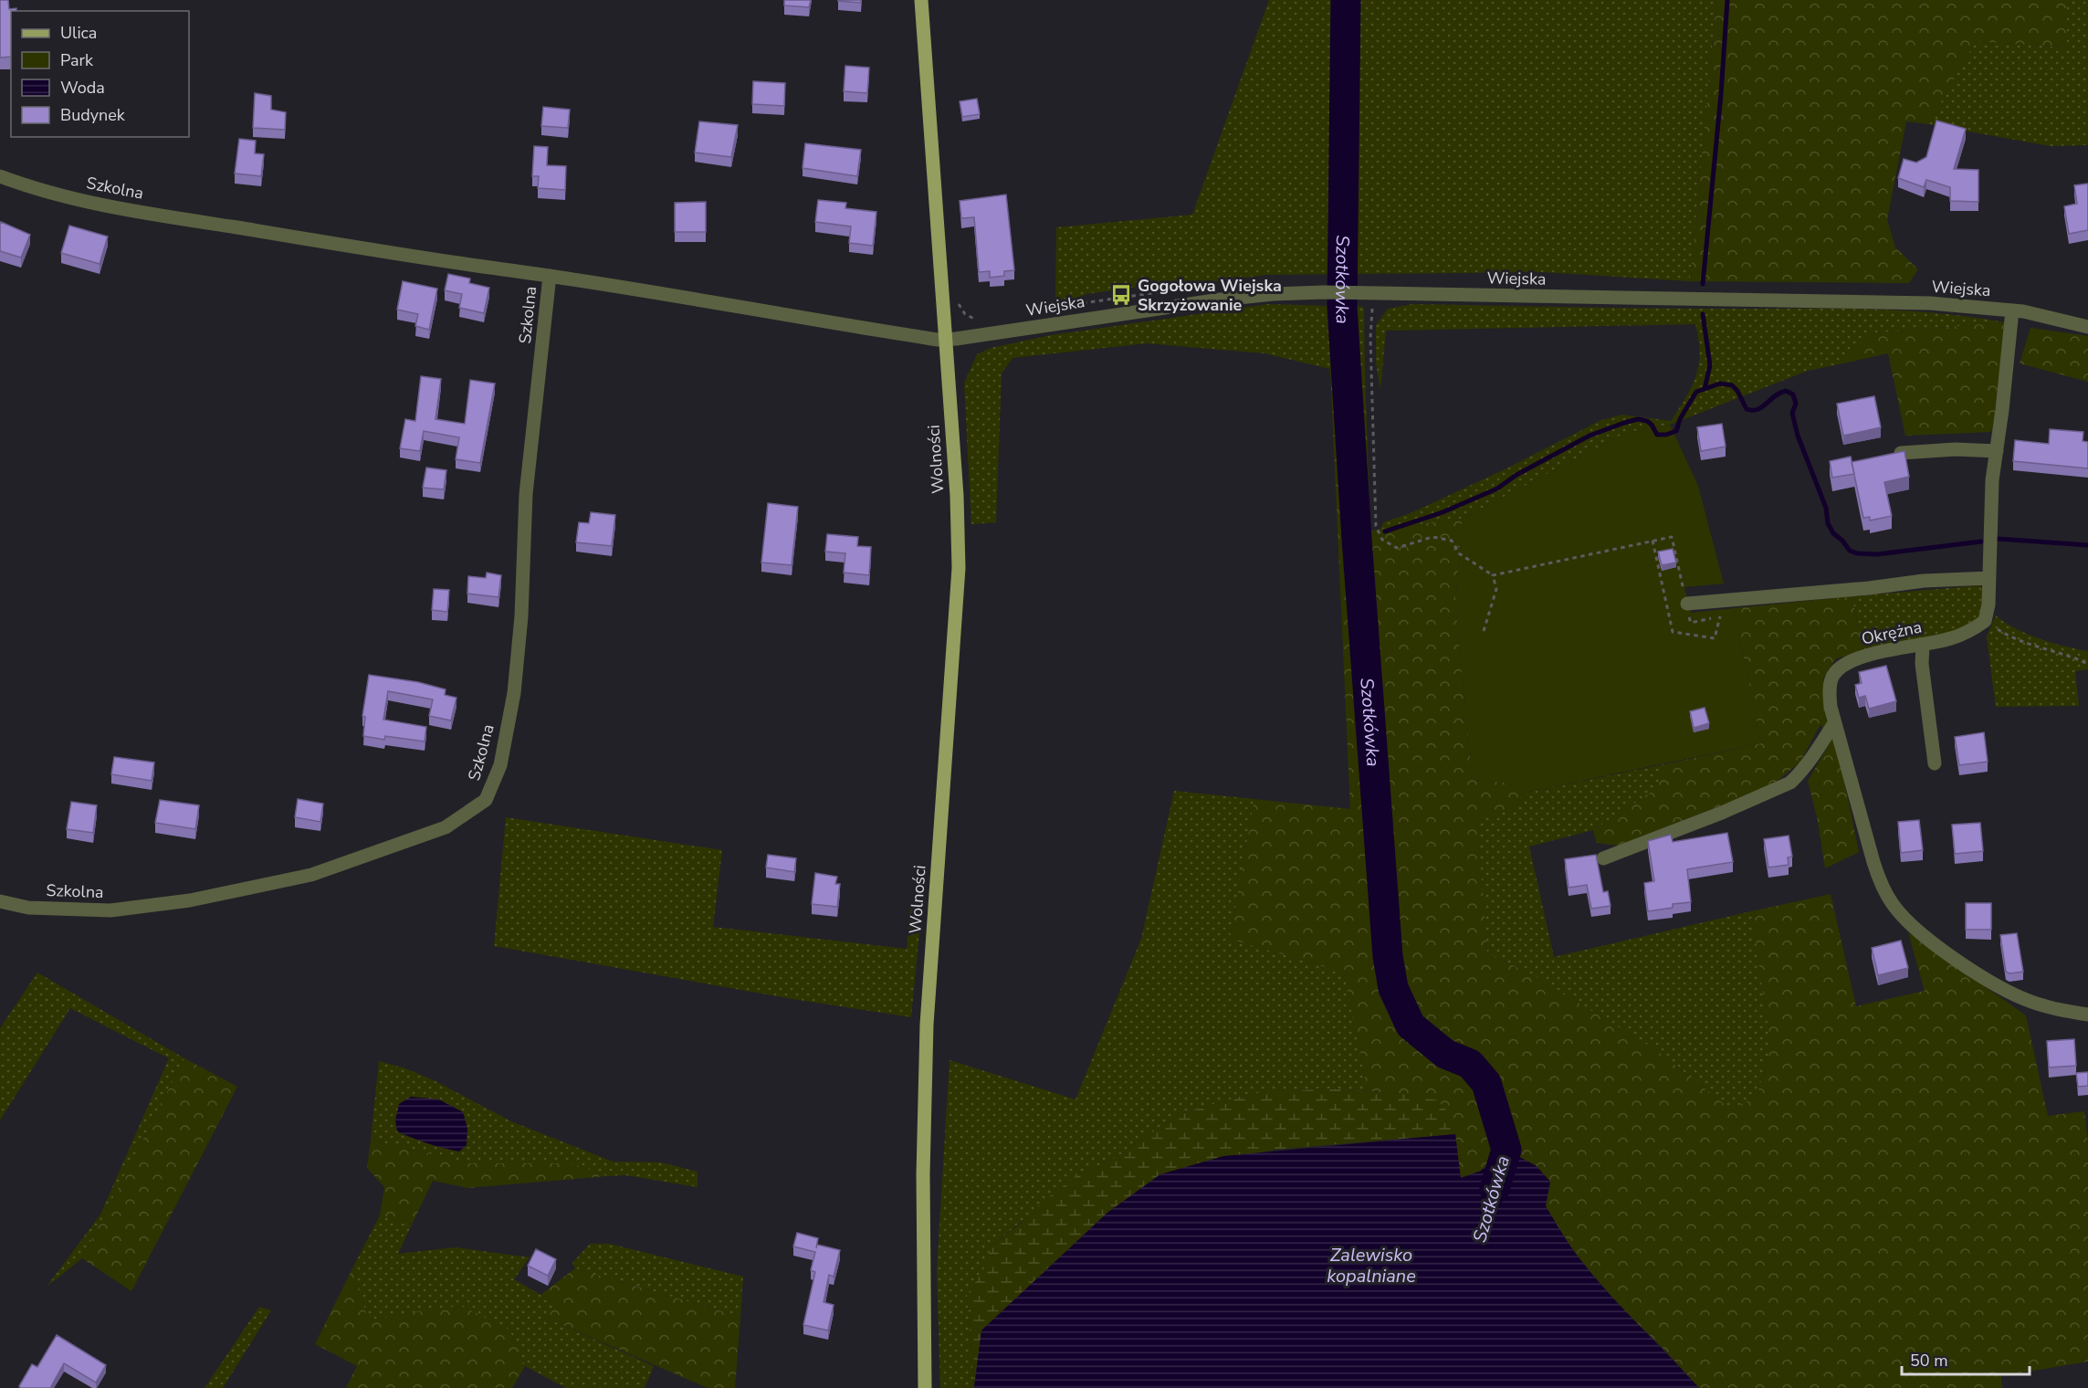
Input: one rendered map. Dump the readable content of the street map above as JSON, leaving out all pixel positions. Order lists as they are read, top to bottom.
{
  "streets": {
    "main road": ["Wolności"],
    "street": ["Szkolna", "Wiejska", "Okrężna"]
  },
  "crossings": [
    ["Szkolna", "Wiejska"],
    ["Szkolna", "Wolności"],
    ["Wiejska", "Wolności"]
  ],
  "water": ["Szotkówka", "Zalewisko kopalniane"],
  "places": {
    "bus stop": ["Gogołowa Wiejska Skrzyżowanie"]
  },
  "legend": [
    "Ulica",
    "Park",
    "Woda",
    "Budynek"
  ],
  "scale_bar": "50 m"
}
